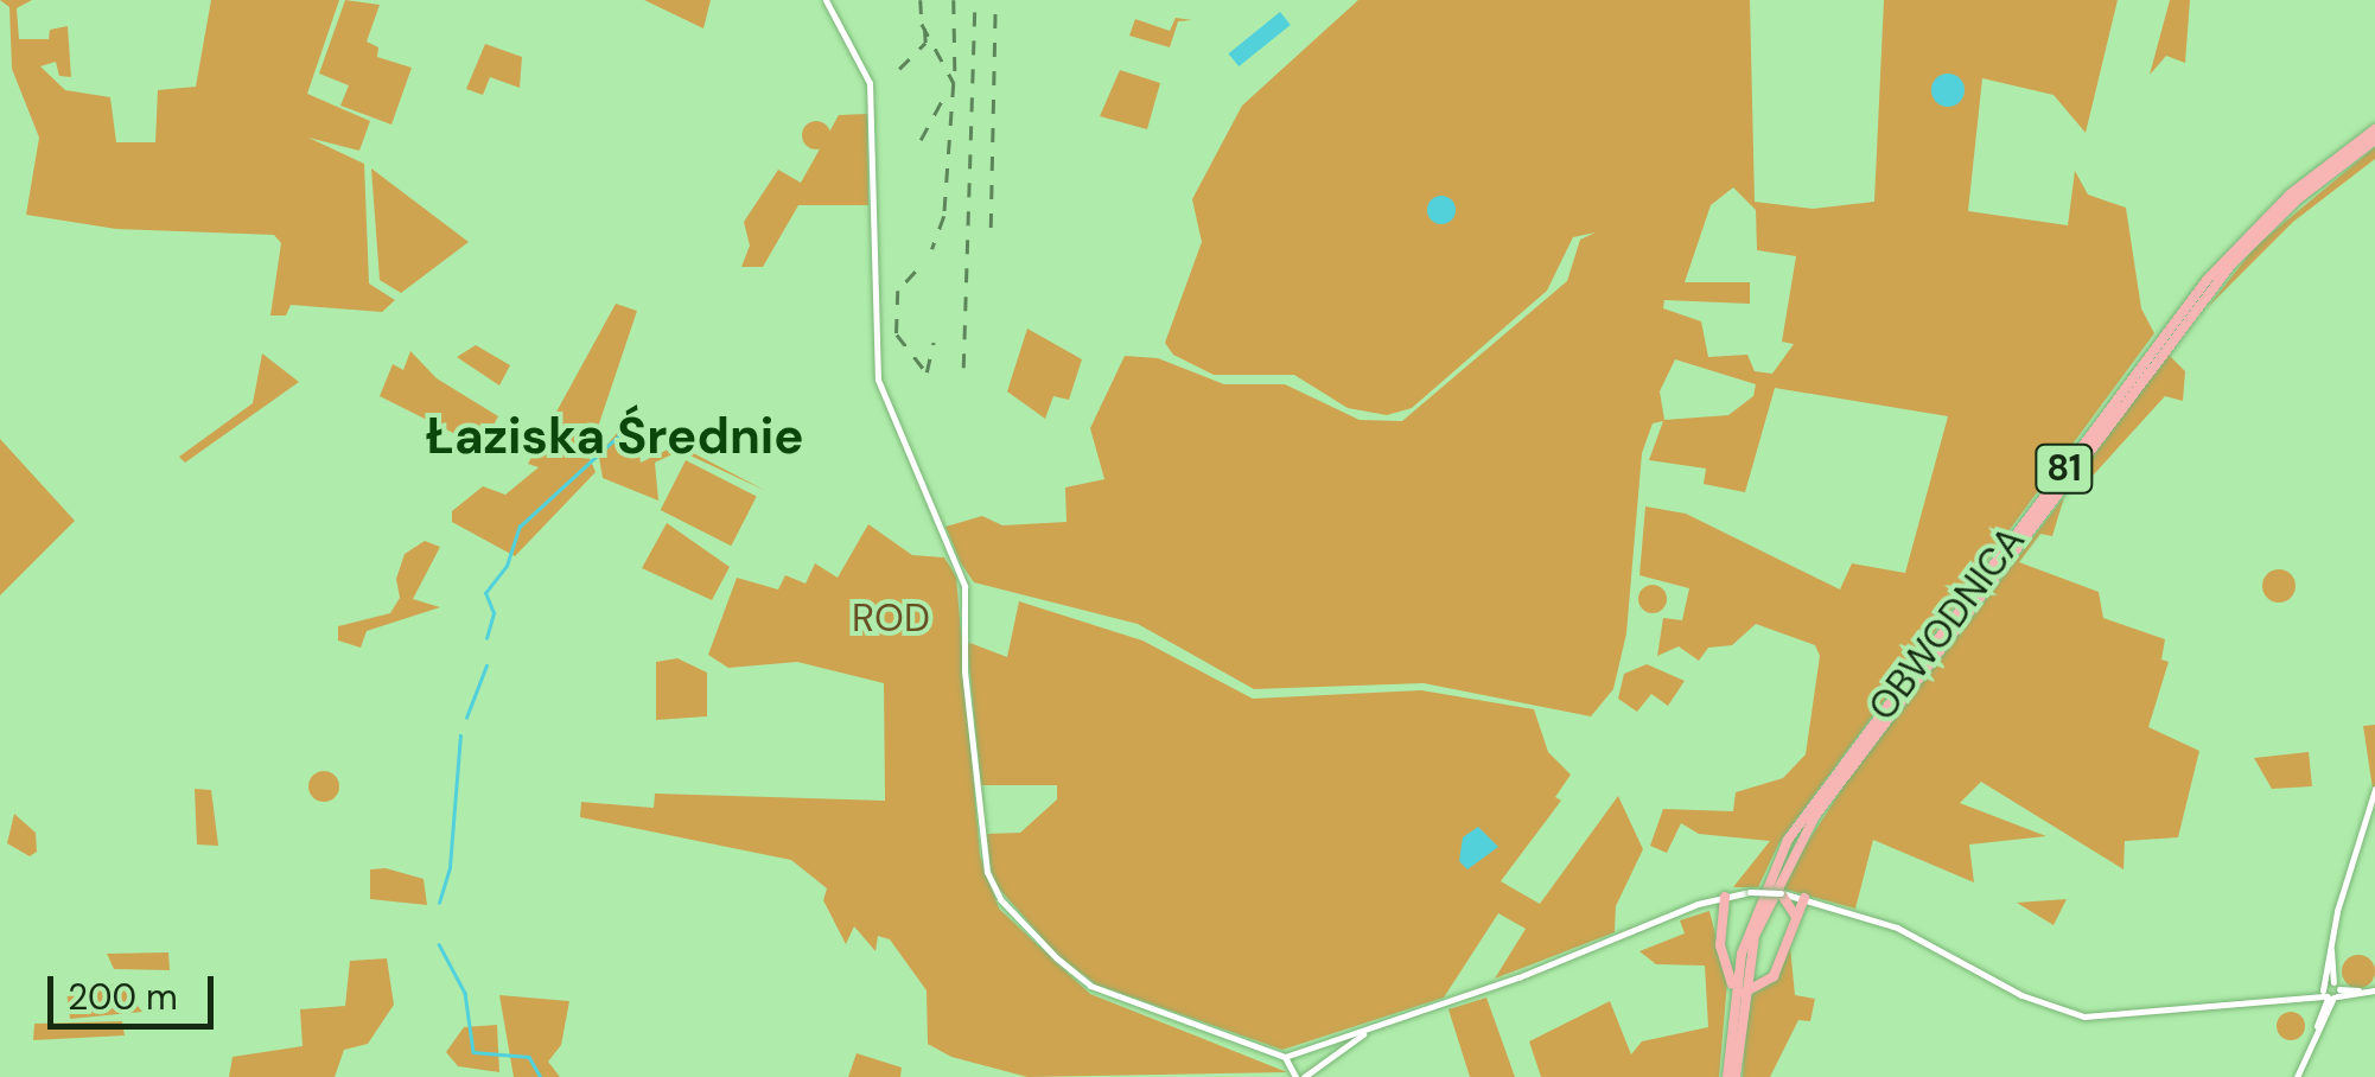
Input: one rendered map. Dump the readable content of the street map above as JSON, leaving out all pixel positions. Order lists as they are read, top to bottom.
{
  "streets": {
    "main road": ["81", "OBWODNICA"]
  },
  "districts": ["Łaziska Średnie"],
  "parks": ["ROD"],
  "scale_bar": "200 m"
}
